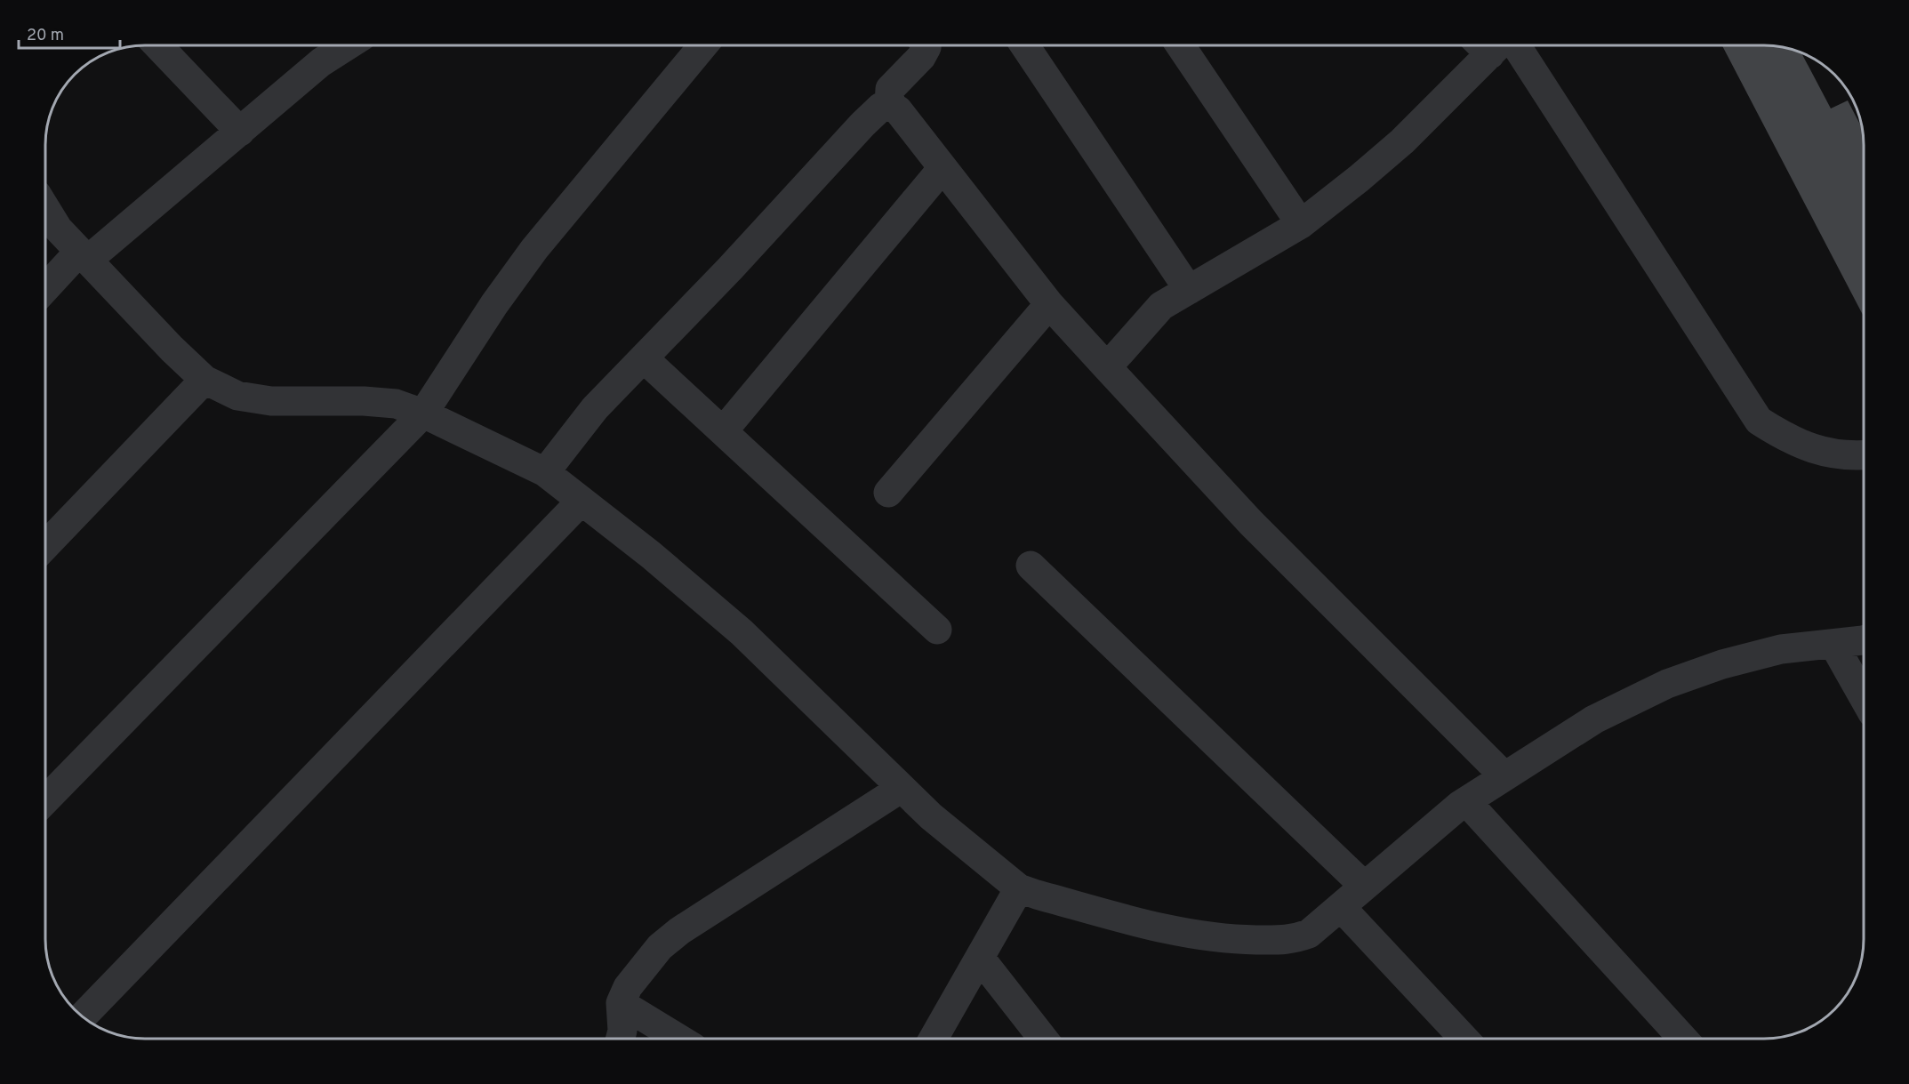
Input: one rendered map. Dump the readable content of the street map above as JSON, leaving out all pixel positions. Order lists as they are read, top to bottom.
{
  "scale_bar": "20 m"
}
